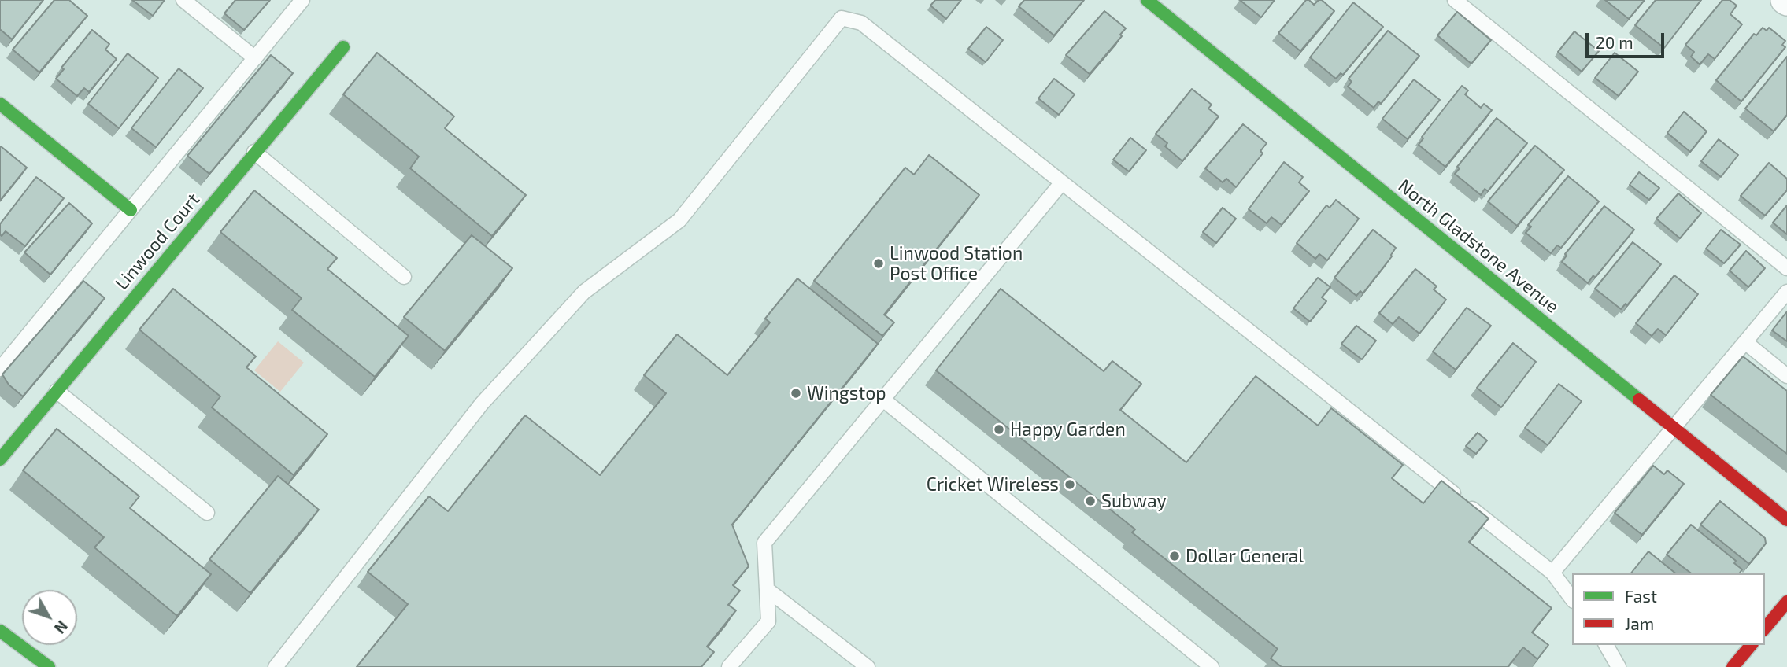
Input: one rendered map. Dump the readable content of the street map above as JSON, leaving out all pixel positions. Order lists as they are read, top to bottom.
{
  "streets": {
    "street": ["Linwood Court", "North Gladstone Avenue"]
  },
  "places": [
    "Linwood Station Post Office",
    "Wingstop",
    "Happy Garden",
    "Cricket Wireless",
    "Subway",
    "Dollar General"
  ],
  "legend": ["Fast", "Jam"],
  "scale_bar": "20 m",
  "north": "bottom right"
}
